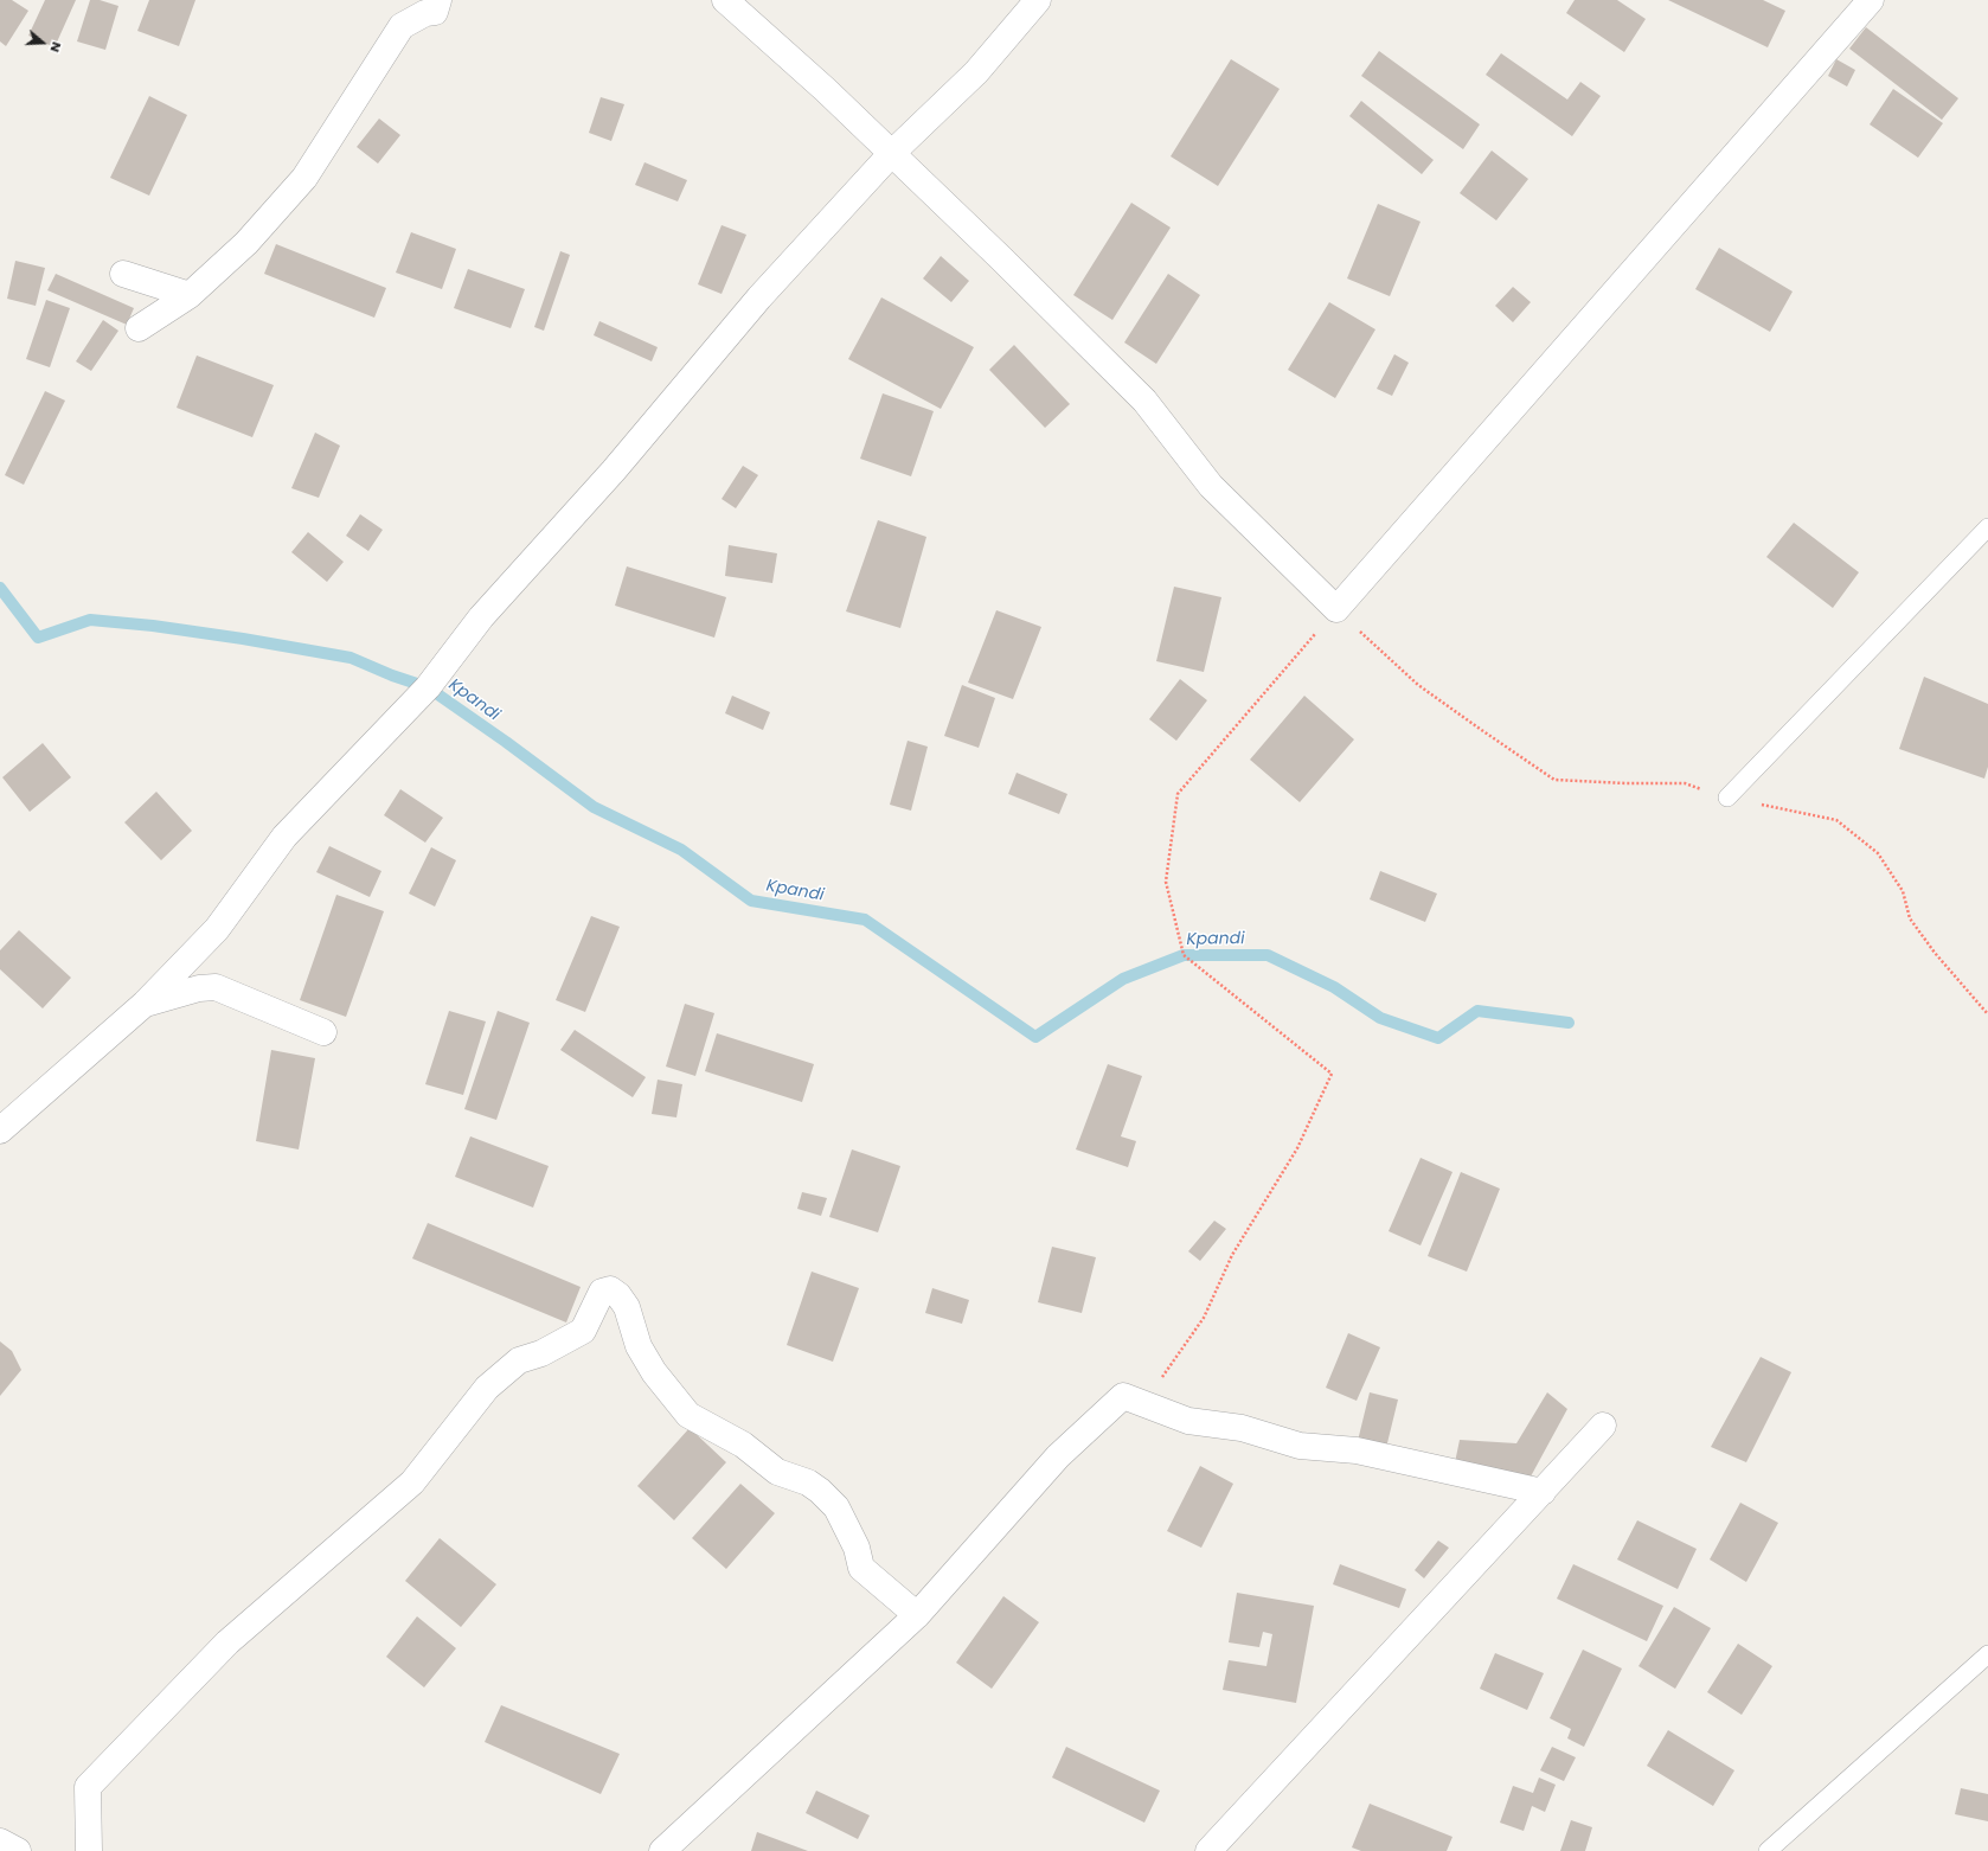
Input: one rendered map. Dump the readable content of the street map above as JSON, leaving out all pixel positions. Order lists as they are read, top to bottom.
{
  "water": ["Kpandi"],
  "north": "right"
}
